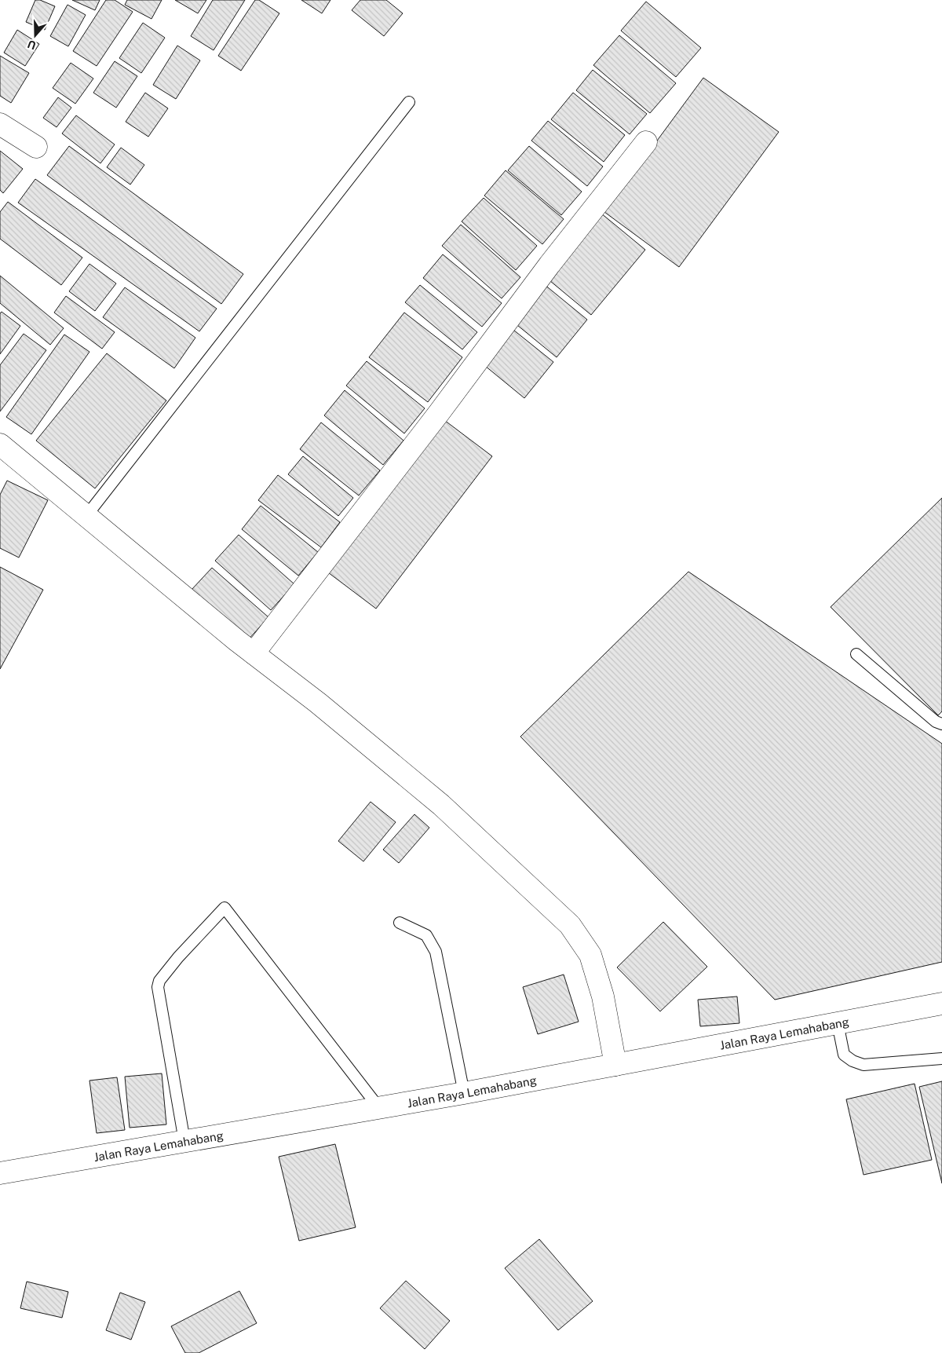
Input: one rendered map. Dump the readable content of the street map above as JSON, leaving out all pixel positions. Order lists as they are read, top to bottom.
{
  "streets": {
    "street": ["Jalan Raya Lemahabang"]
  },
  "north": "bottom"
}
